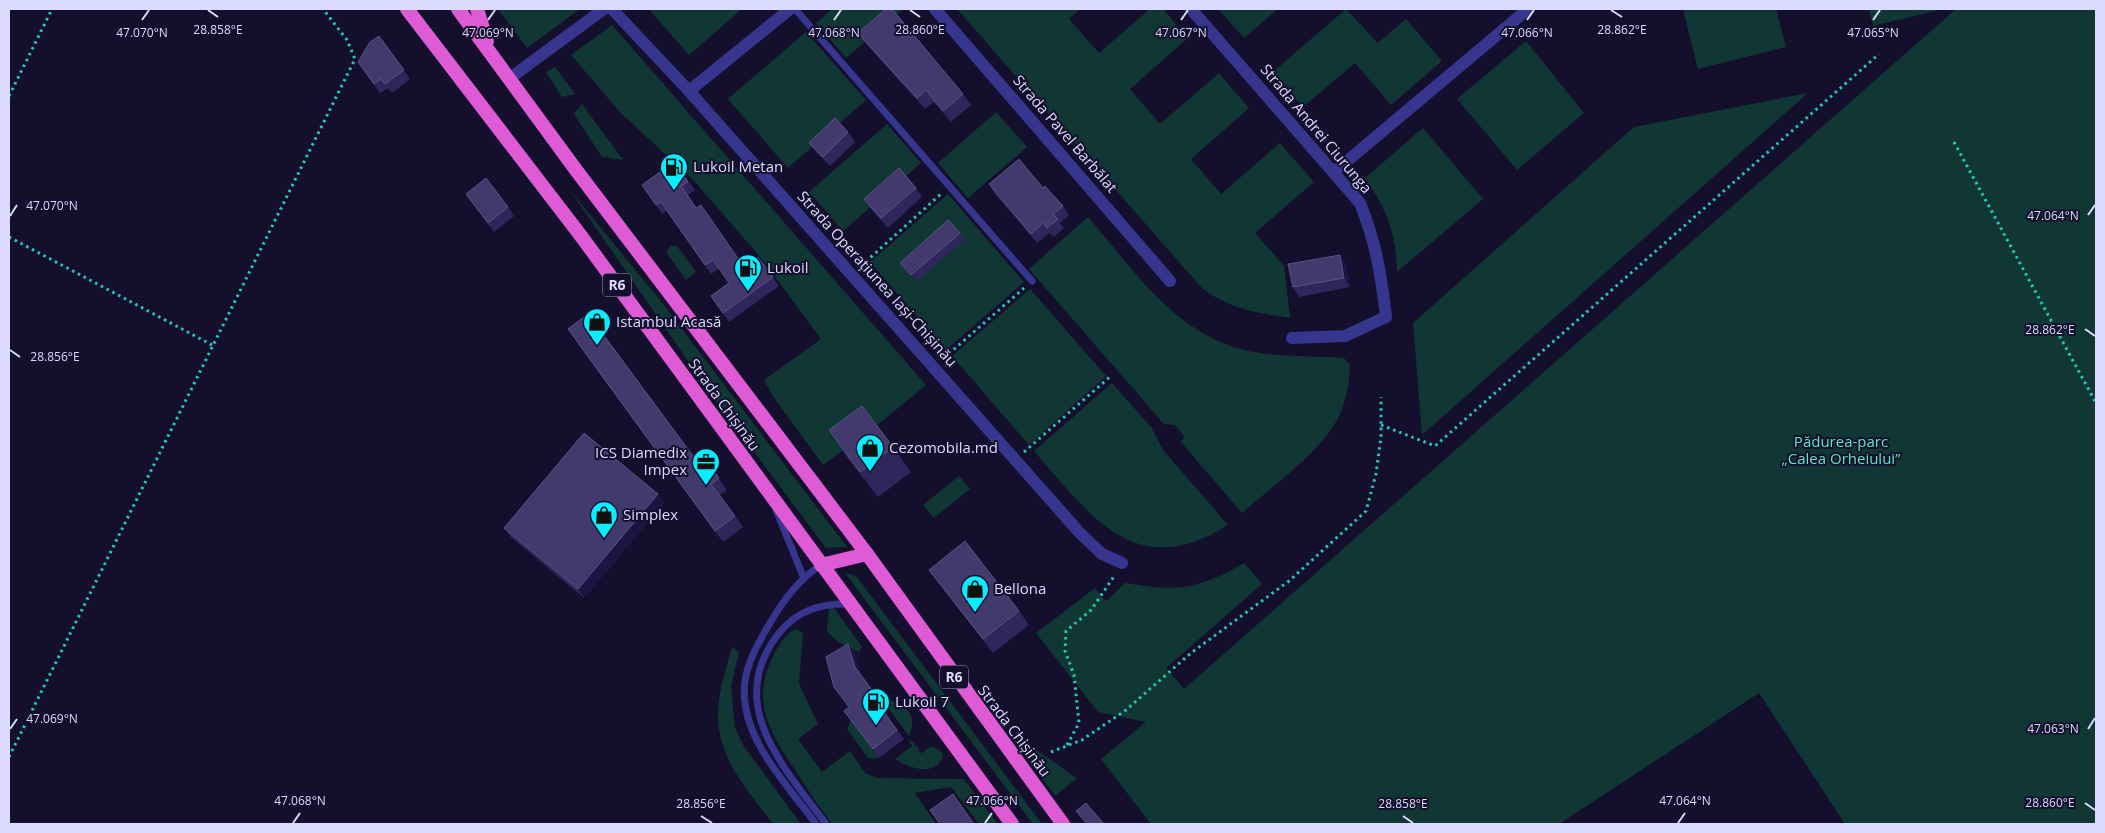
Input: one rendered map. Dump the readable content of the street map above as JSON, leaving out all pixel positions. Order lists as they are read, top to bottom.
{
  "streets": {
    "highway": ["R6", "Strada Chișinău"],
    "street": ["Strada Andrei Ciurunga", "Strada Pavel Barbălat", "Strada Operațiunea Iași-Chișinău"]
  },
  "parks": ["Pădurea-parc „Calea Orheiului”"],
  "places": {
    "fuel station": ["Lukoil Metan", "Lukoil", "Lukoil 7"],
    "shop": [
      "Istambul Acasă",
      "Cezomobila.md",
      "Simplex",
      "Bellona"
    ],
    "office": ["ICS Diamedix Impex"]
  },
  "coordinates": [
    "28.858°E",
    "28.860°E",
    "28.862°E",
    "47.070°N",
    "47.069°N",
    "47.068°N",
    "47.067°N",
    "47.066°N",
    "47.065°N",
    "47.064°N",
    "28.856°E",
    "47.063°N"
  ]
}
